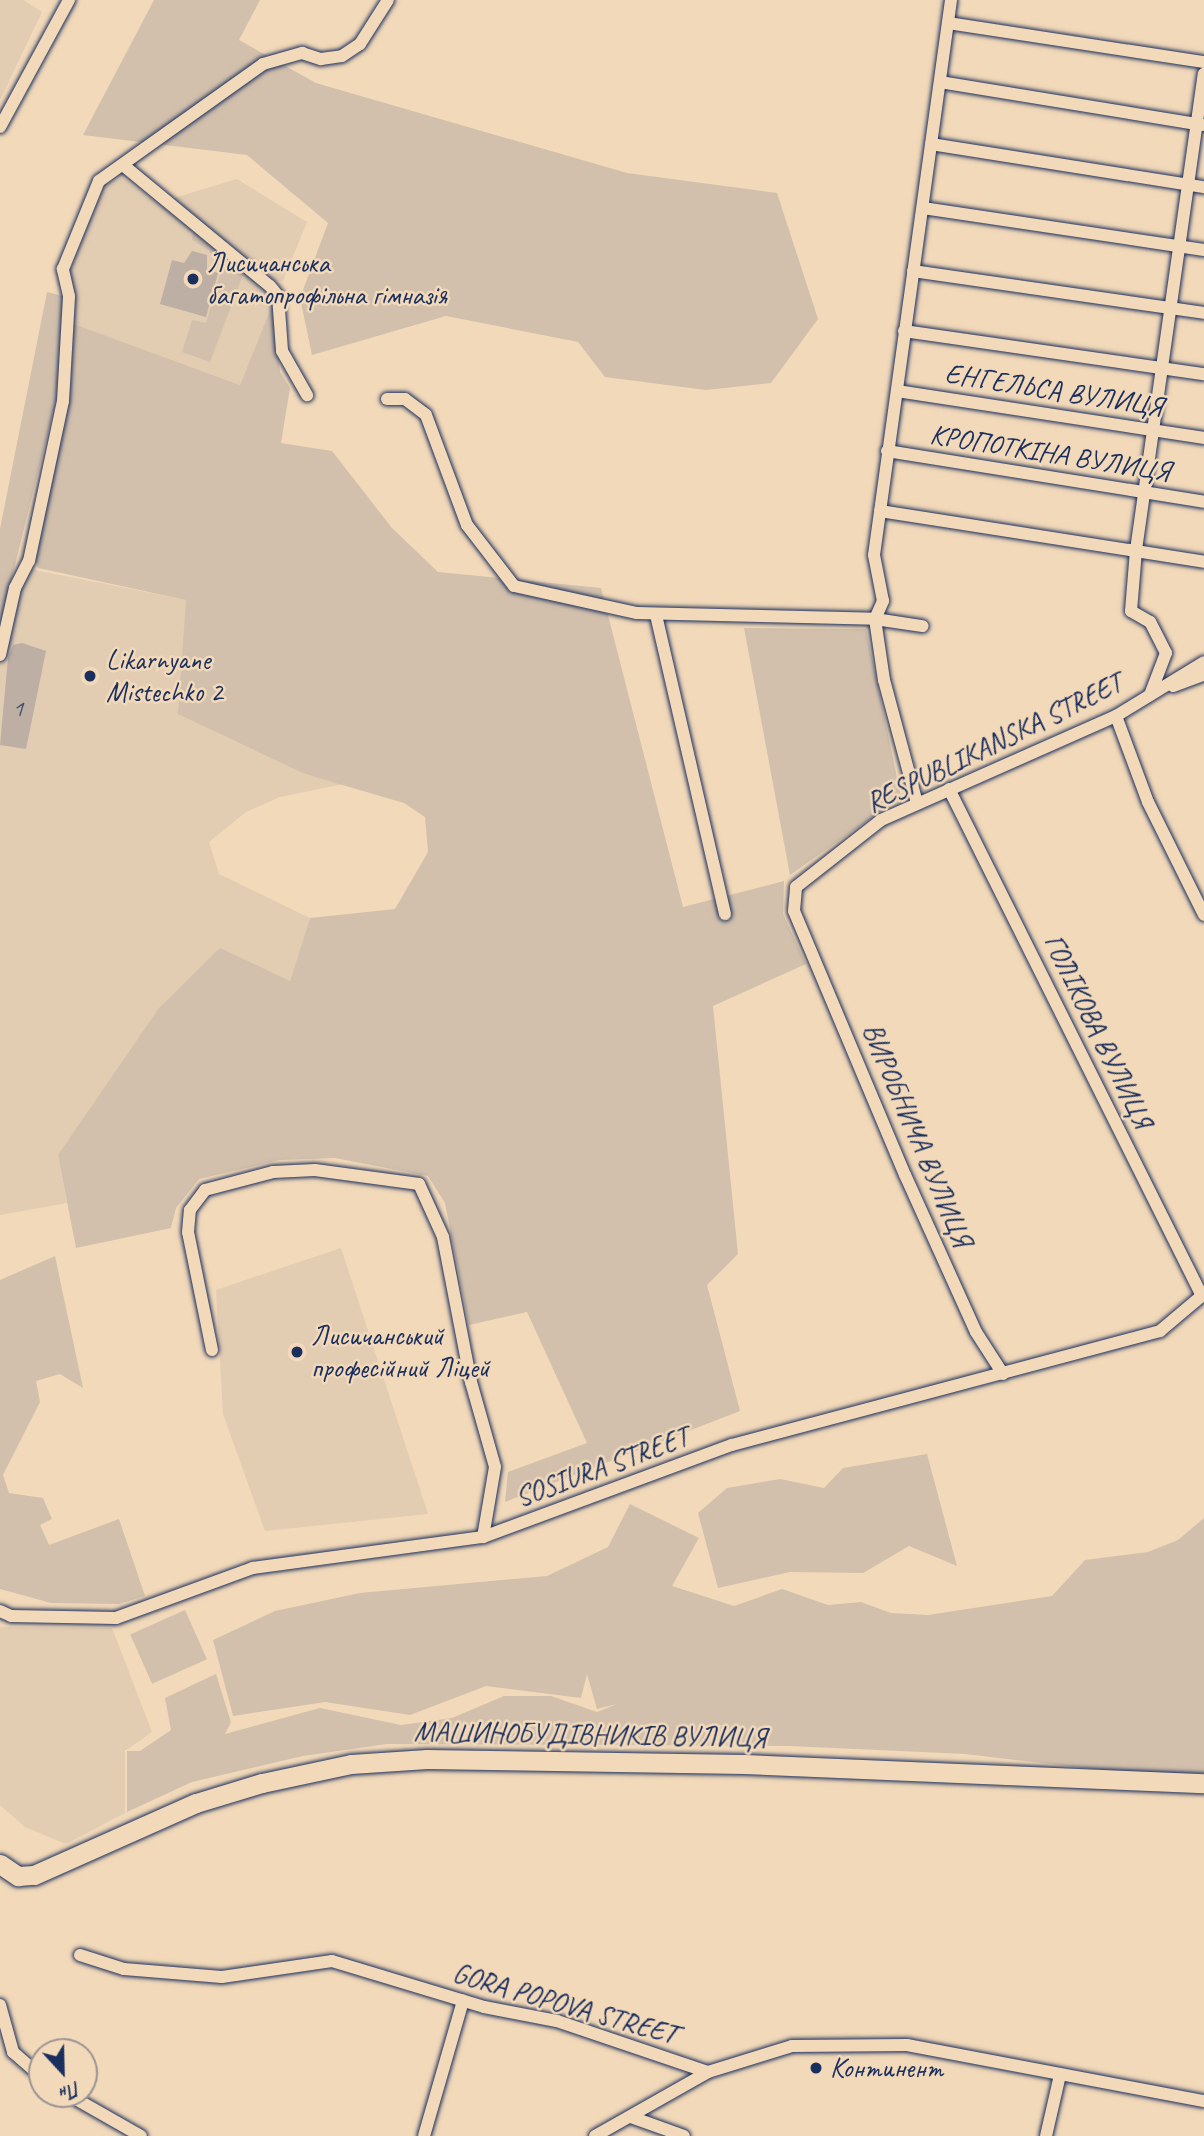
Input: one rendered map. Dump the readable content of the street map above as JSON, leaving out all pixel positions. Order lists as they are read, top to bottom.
{
  "streets": {
    "main road": ["МАШИНОБУДІВНИКІВ ВУЛИЦЯ"],
    "street": [
      "ЕНГЕЛЬСА ВУЛИЦЯ",
      "КРОПОТКІНА ВУЛИЦЯ",
      "RESPUBLIKANSKA STREET",
      "ГОЛІКОВА ВУЛИЦЯ",
      "ВИРОБНИЧА ВУЛИЦЯ",
      "SOSIURA STREET",
      "GORA POPOVA STREET"
    ]
  },
  "crossings": [
    ["RESPUBLIKANSKA STREET", "ГОЛІКОВА ВУЛИЦЯ"],
    ["RESPUBLIKANSKA STREET", "ВИРОБНИЧА ВУЛИЦЯ"],
    ["ГОЛІКОВА ВУЛИЦЯ", "SOSIURA STREET"],
    ["ВИРОБНИЧА ВУЛИЦЯ", "SOSIURA STREET"]
  ],
  "places": [
    "Лисичанська багатопрофільна гімназія",
    "Likarnyane Mistechko 2",
    "Лисичанський професійний Ліцей",
    "Континент"
  ],
  "house_numbers": ["1"],
  "north": "bottom"
}
